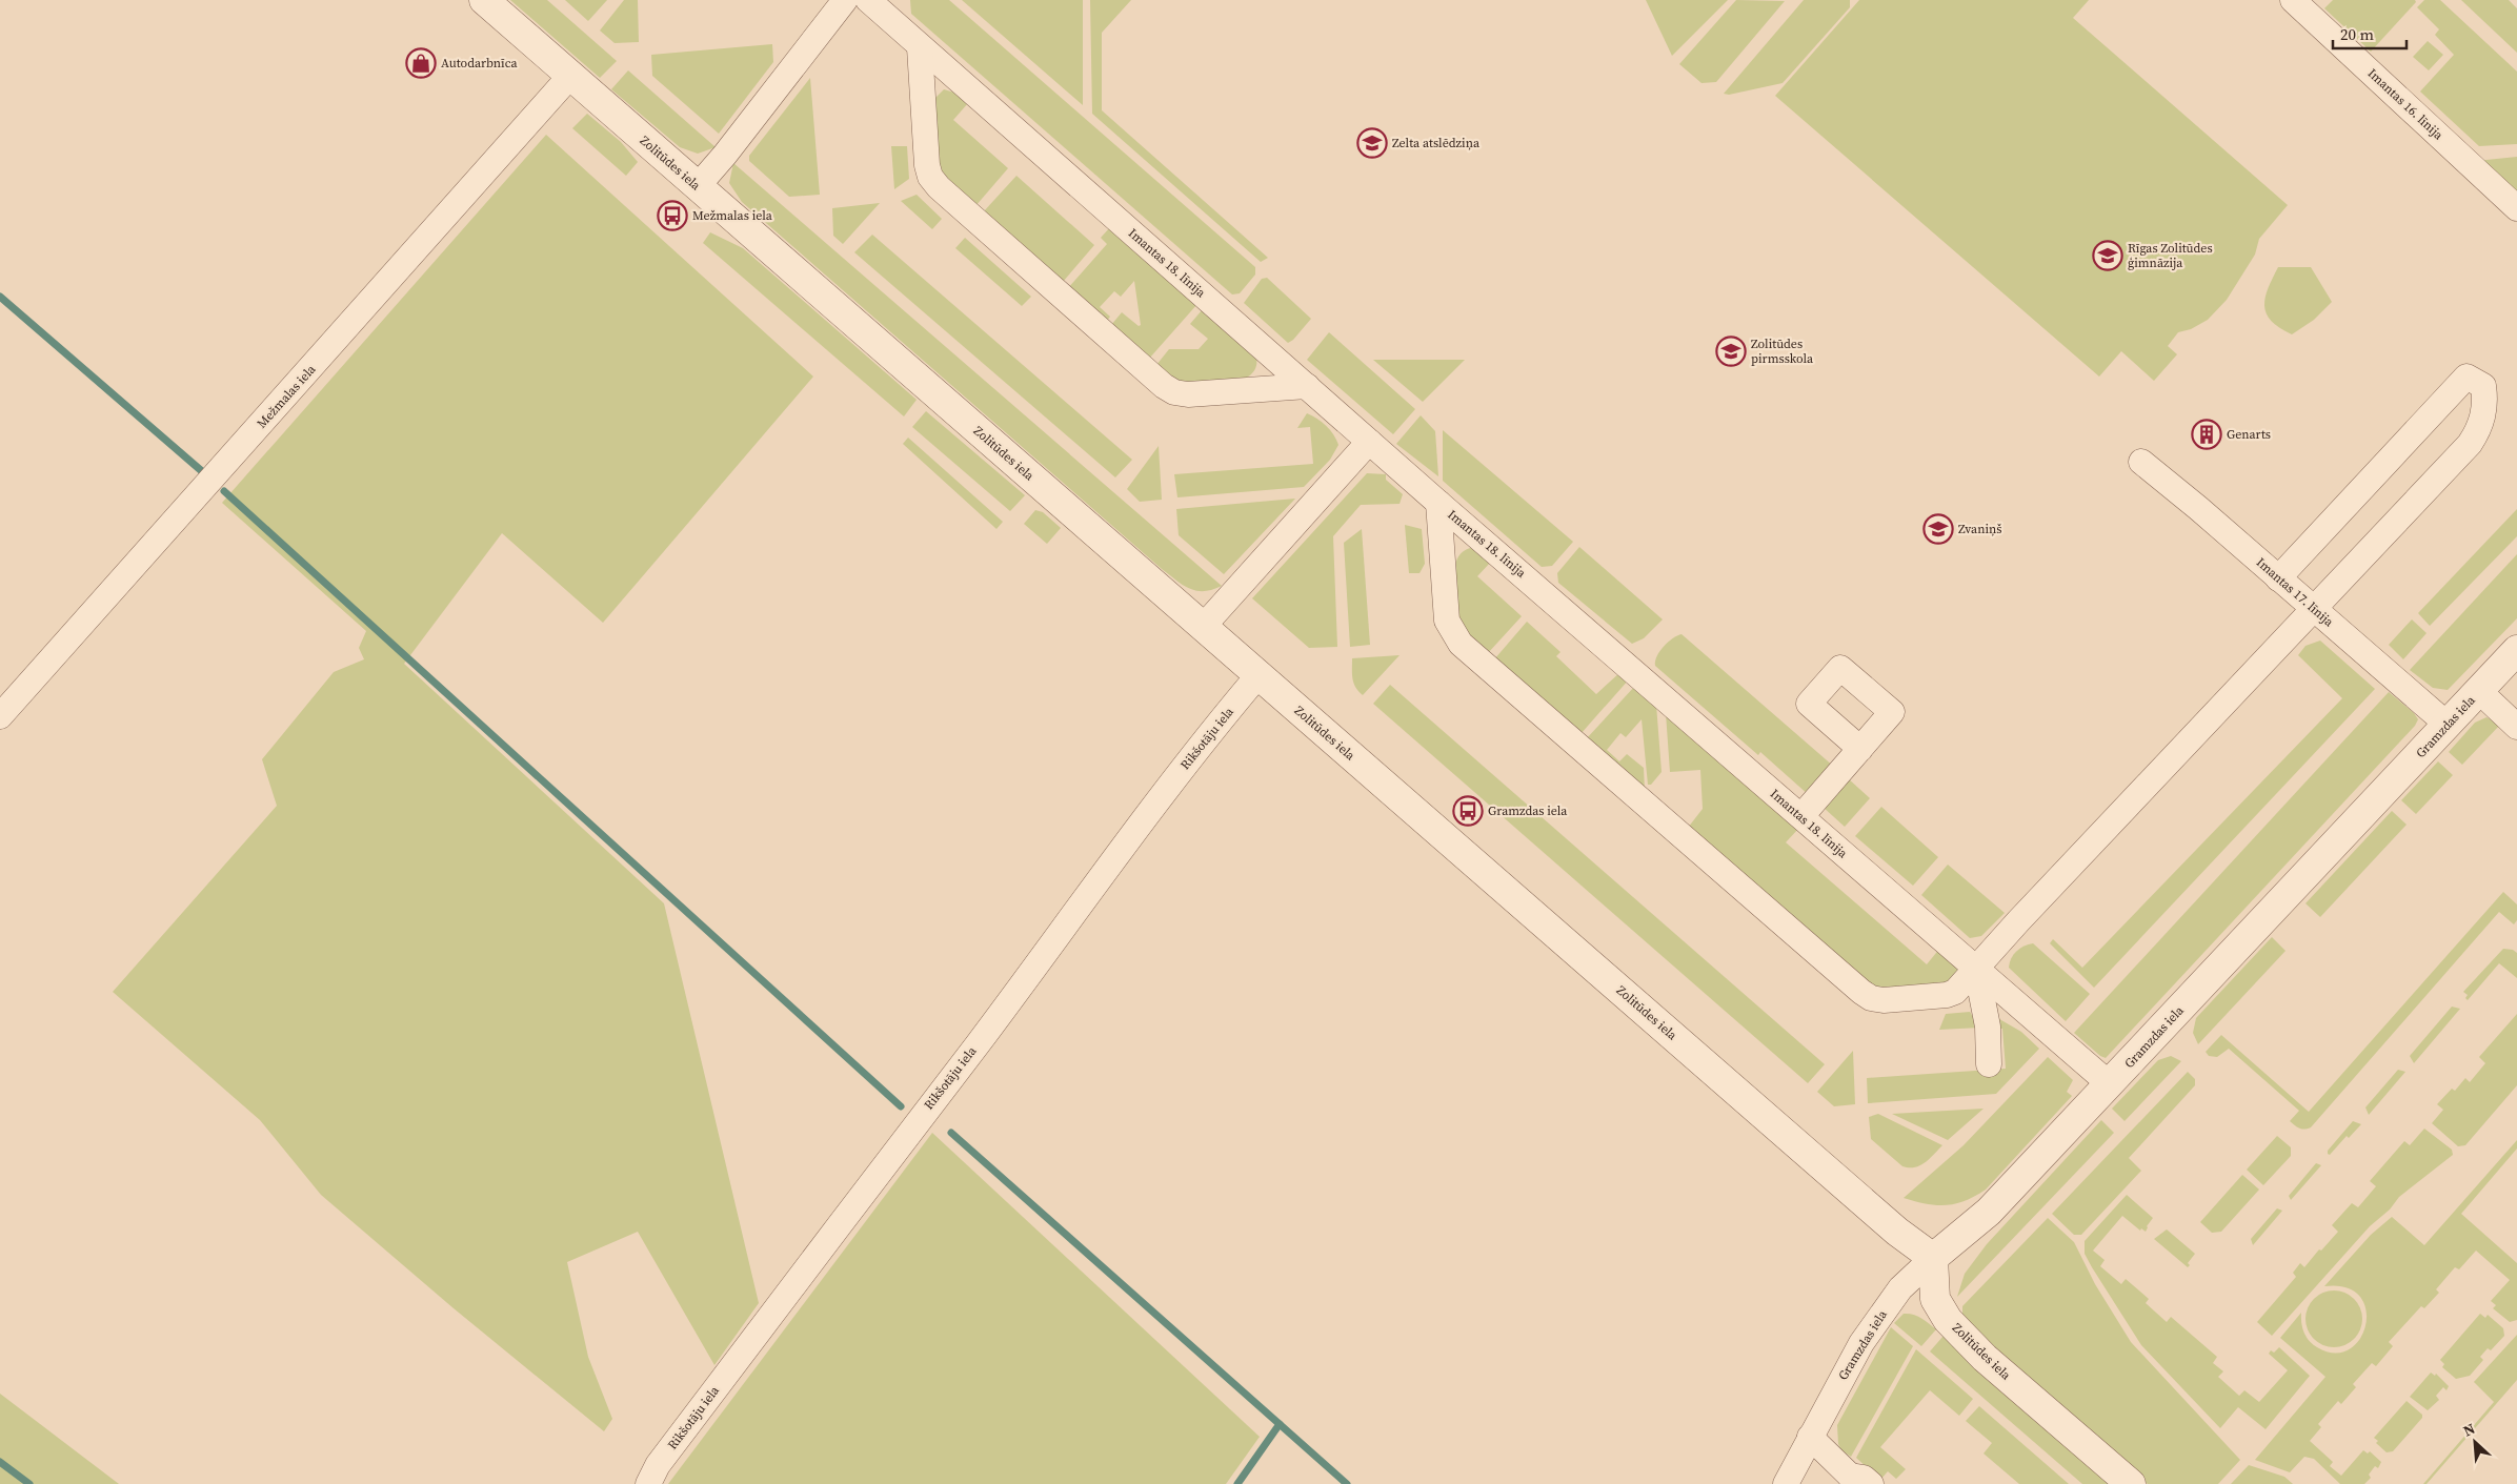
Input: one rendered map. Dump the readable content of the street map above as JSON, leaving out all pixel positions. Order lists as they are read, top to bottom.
{
  "streets": {
    "street": [
      "Imantas 16. līnija",
      "Zolitūdes iela",
      "Imantas 18. līnija",
      "Mežmalas iela",
      "Imantas 17. līnija",
      "Gramzdas iela",
      "Rikšotāju iela"
    ]
  },
  "crossings": [
    ["Zolitūdes iela", "Mežmalas iela"],
    ["Zolitūdes iela", "Gramzdas iela"],
    ["Zolitūdes iela", "Rikšotāju iela"],
    ["Imantas 18. līnija", "Gramzdas iela"],
    ["Imantas 17. līnija", "Gramzdas iela"]
  ],
  "places": {
    "shop": ["Autodarbnīca"],
    "school or university": [
      "Zelta atslēdziņa",
      "Rīgas Zolitūdes ģimnāzija",
      "Zolitūdes pirmsskola",
      "Zvaniņš"
    ],
    "bus stop": ["Mežmalas iela", "Gramzdas iela"],
    "building": ["Genarts"]
  },
  "scale_bar": "20 m",
  "north": "top left"
}
